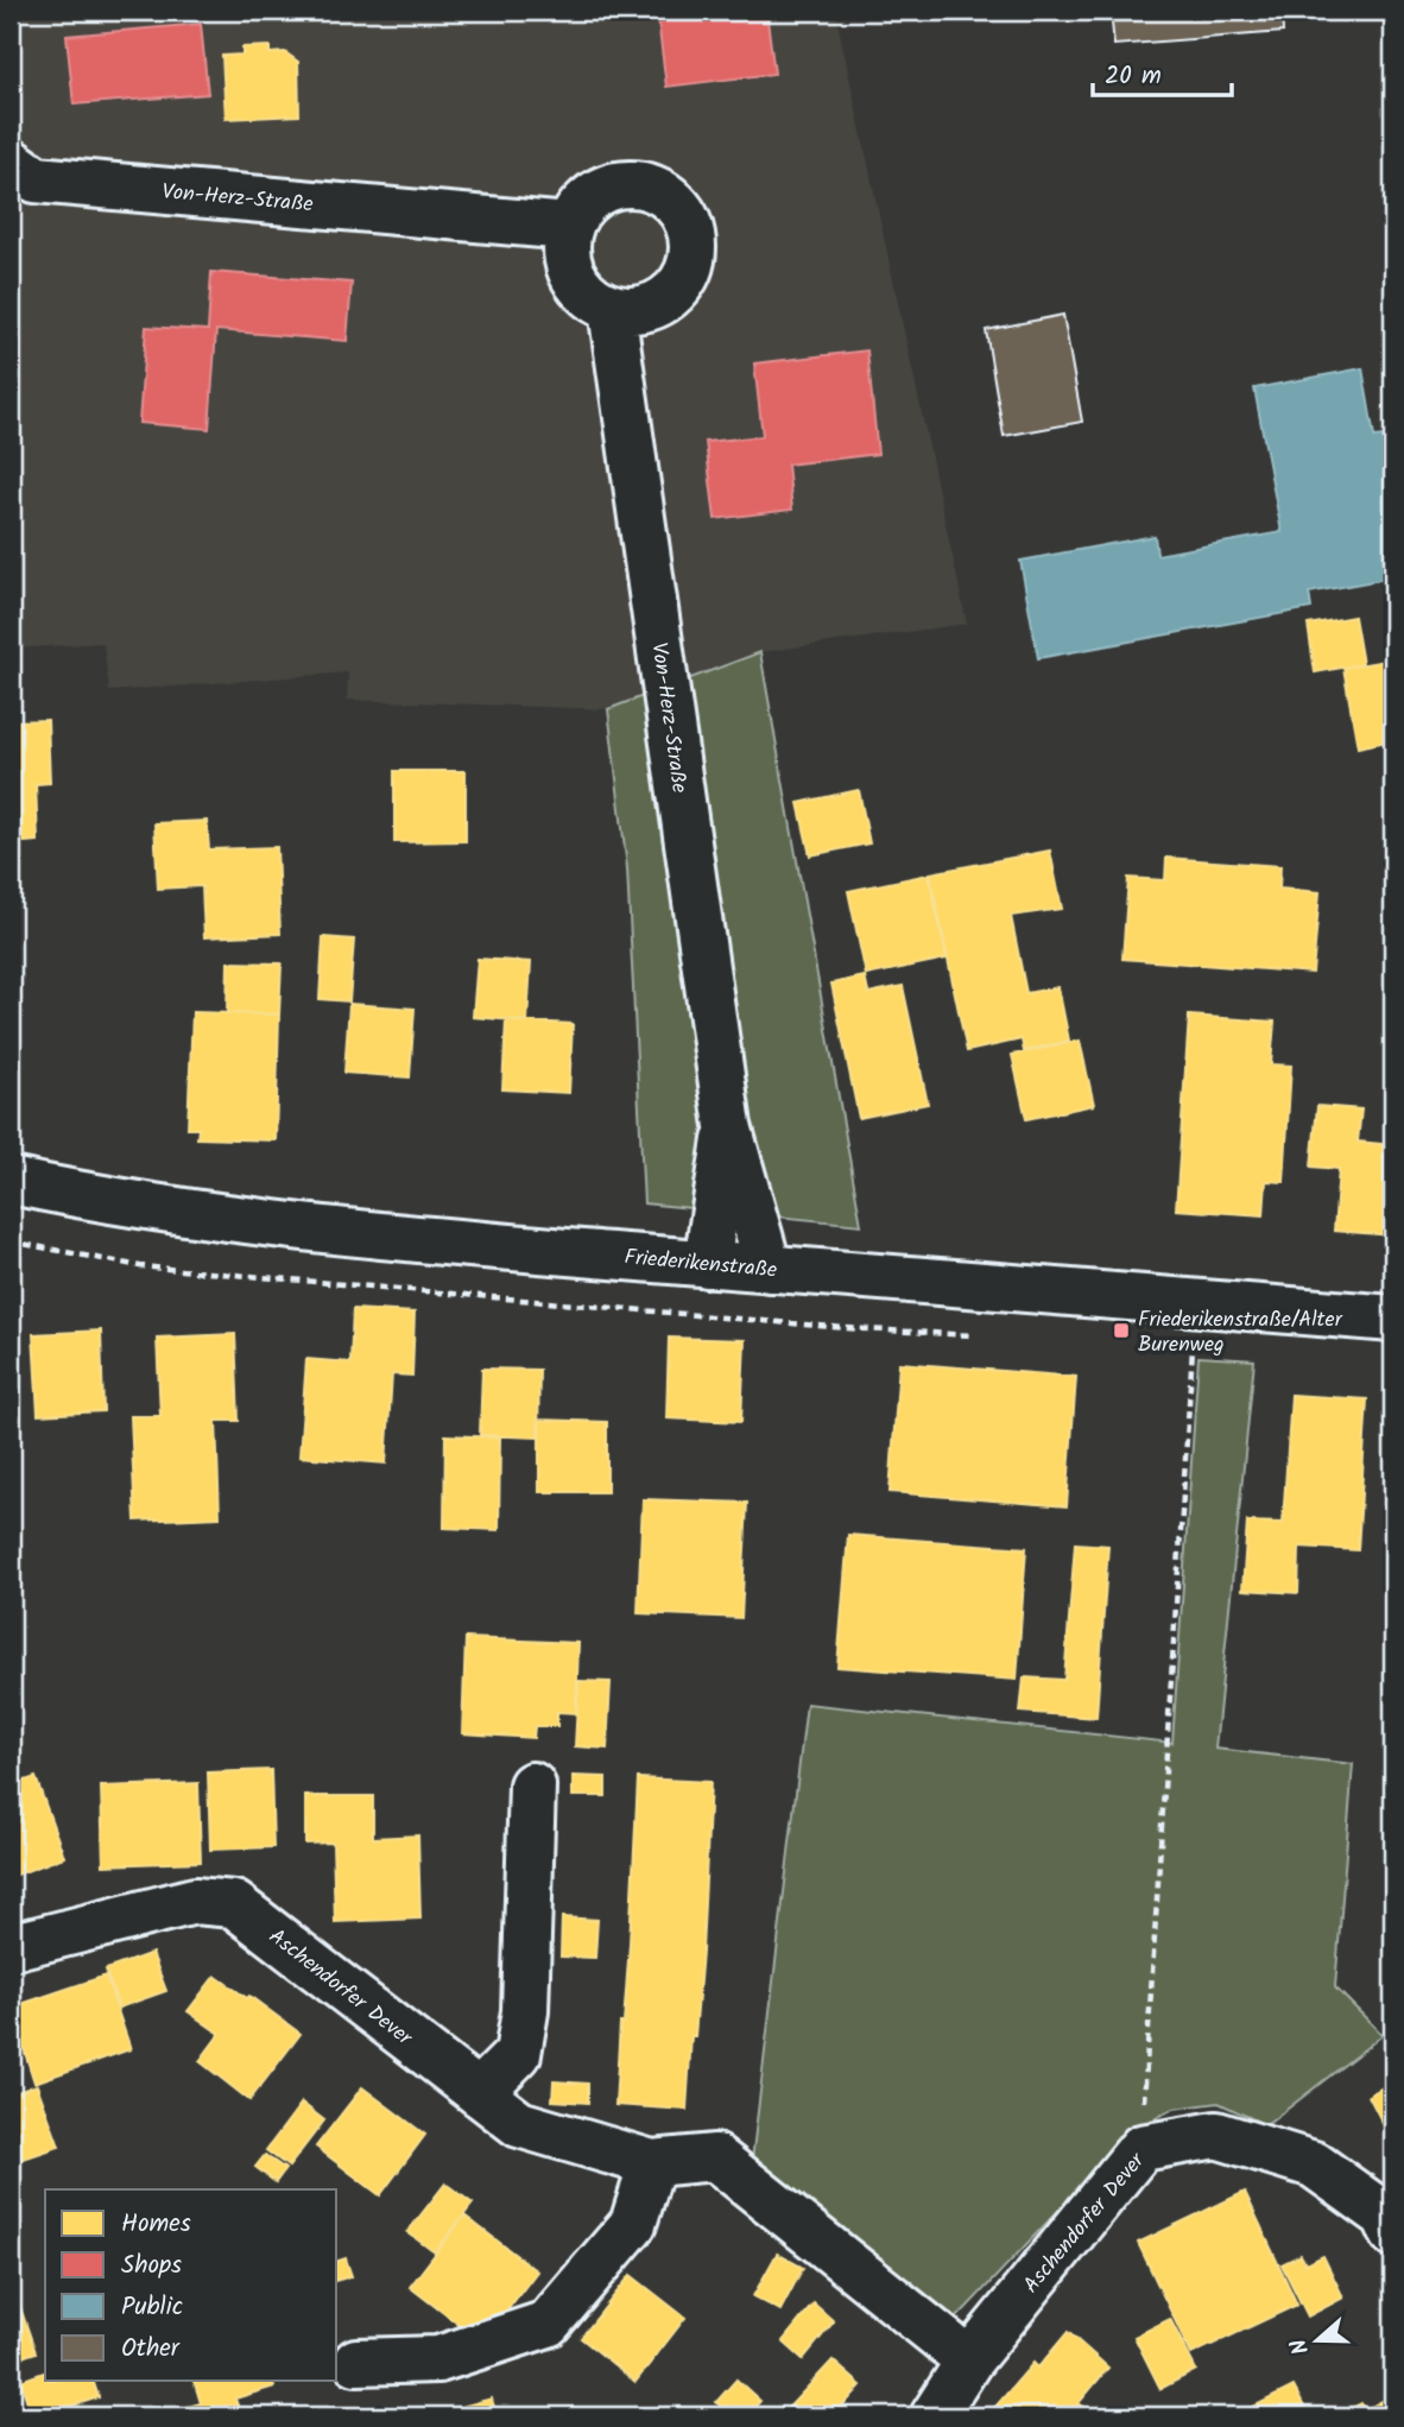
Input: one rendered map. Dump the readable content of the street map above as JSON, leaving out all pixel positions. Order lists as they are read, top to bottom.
{
  "streets": {
    "street": ["Von-Herz-Straße", "Friederikenstraße", "Aschendorfer Dever"]
  },
  "places": {
    "transit": ["Friederikenstraße/Alter Burenweg"]
  },
  "legend": [
    "Homes",
    "Shops",
    "Public",
    "Other"
  ],
  "scale_bar": "20 m",
  "north": "left"
}
